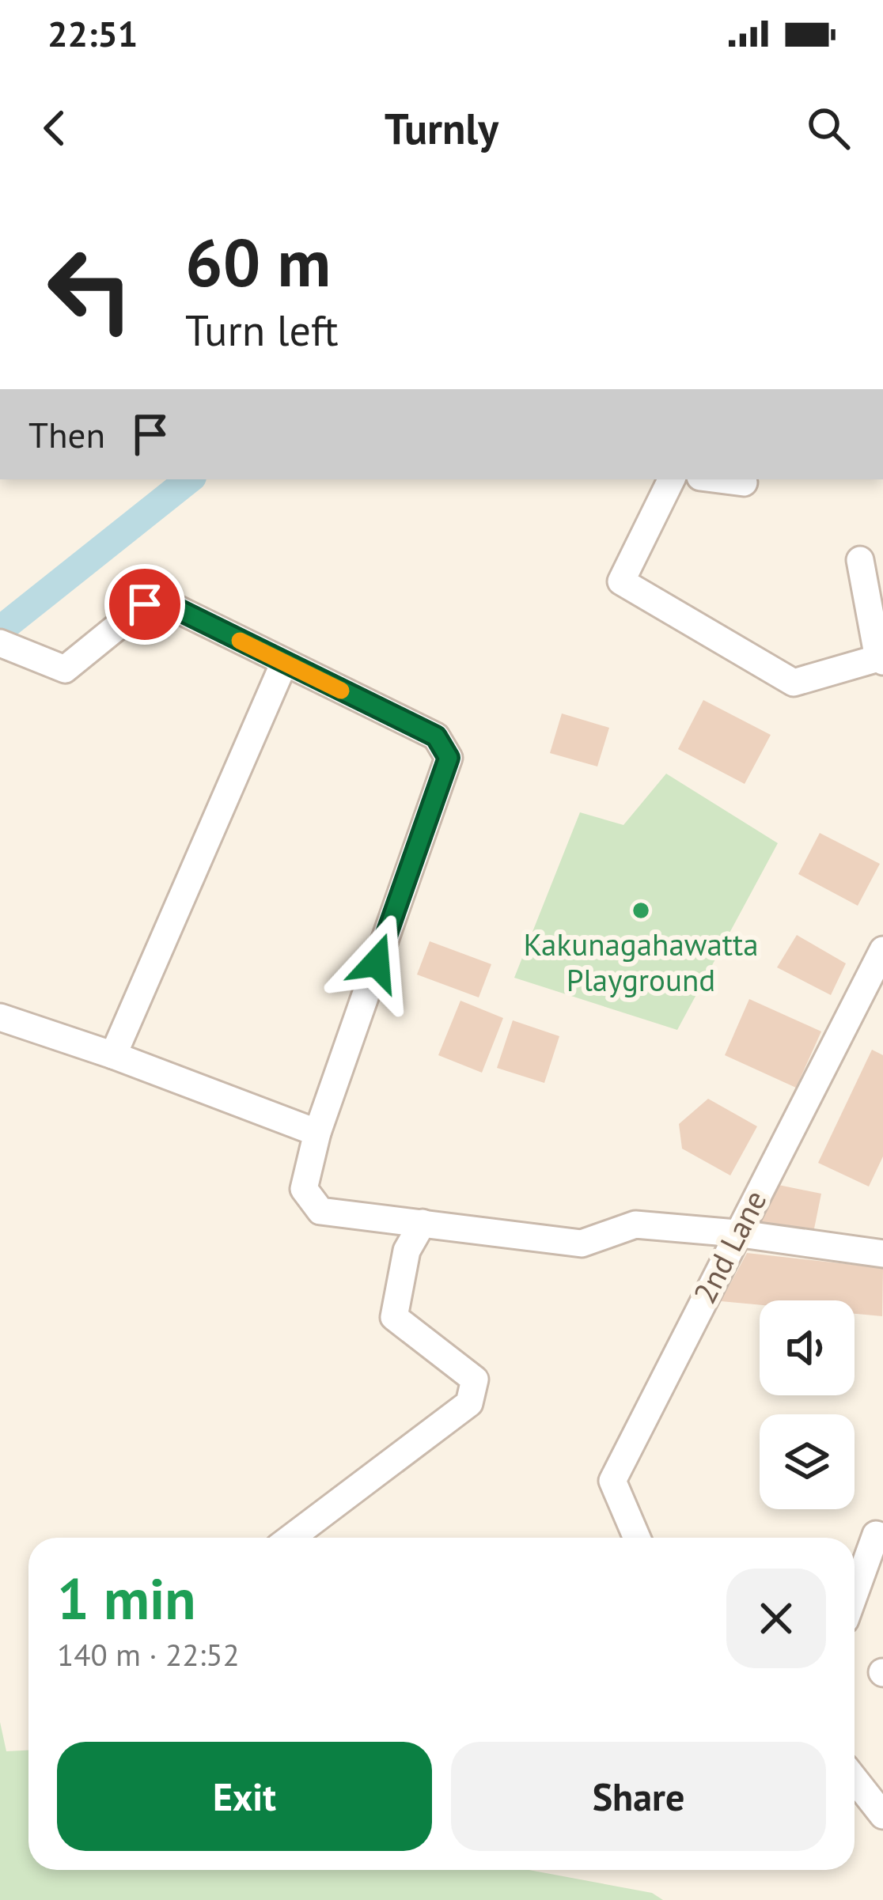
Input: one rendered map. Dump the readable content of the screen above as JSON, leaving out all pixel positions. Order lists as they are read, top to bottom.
{
  "streets": {
    "street": ["2nd Lane"]
  },
  "places": ["Kakunagahawatta Playground"],
  "page": {
    "status": "22:51",
    "header": "Turnly",
    "turn": ["60 m", "Turn left"],
    "then": "Then",
    "heading": ["1 min", "140 m · 22:52"],
    "buttons": ["Exit", "Share"]
  }
}
